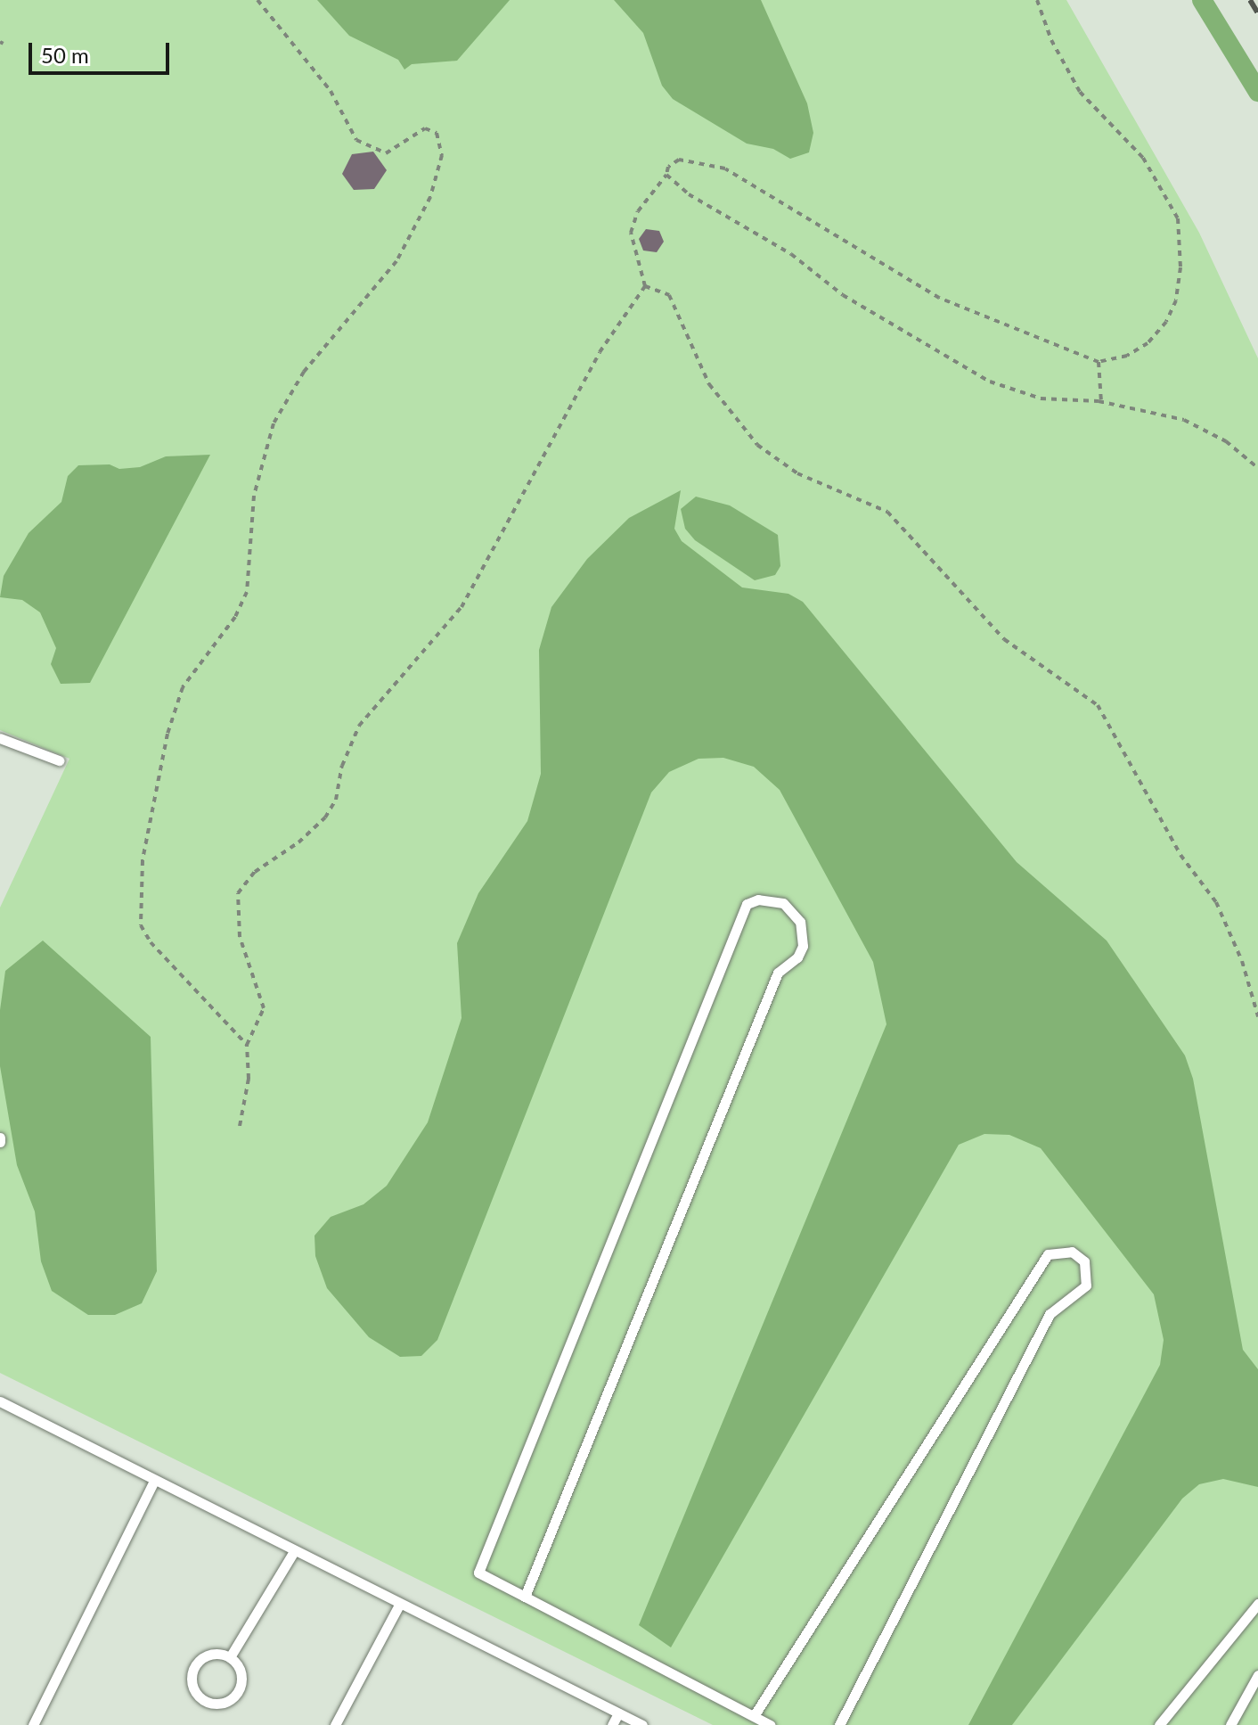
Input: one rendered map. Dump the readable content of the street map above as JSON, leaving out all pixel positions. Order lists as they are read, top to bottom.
{
  "scale_bar": "50 m"
}
